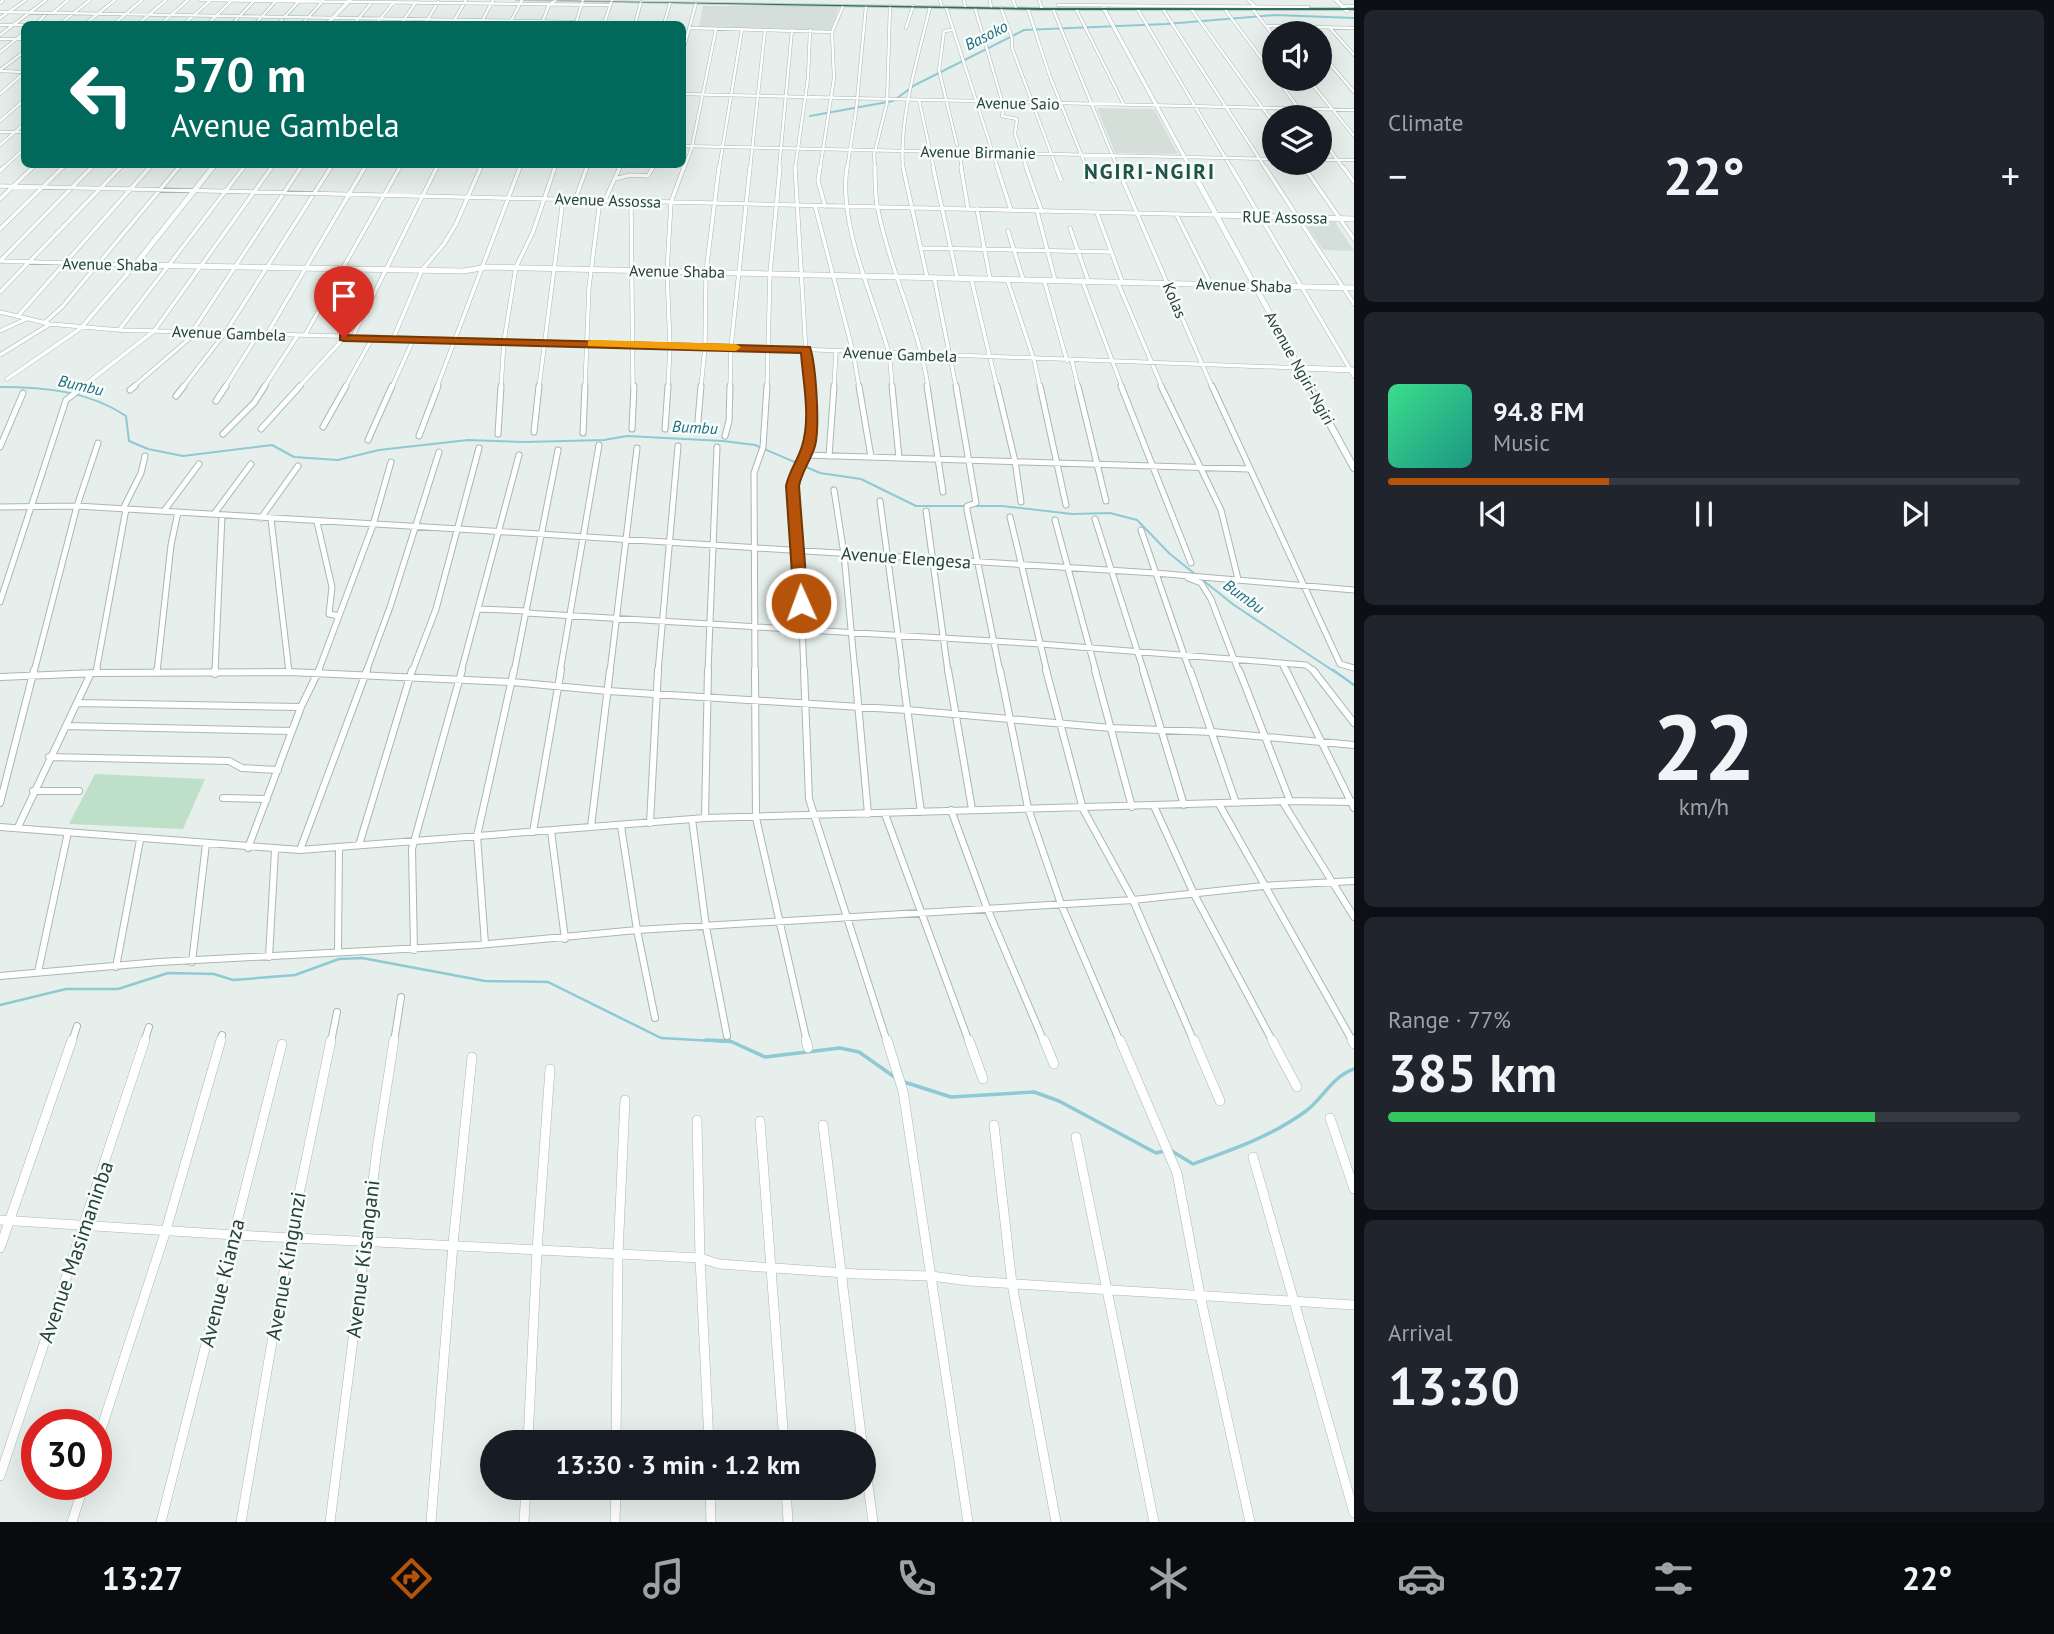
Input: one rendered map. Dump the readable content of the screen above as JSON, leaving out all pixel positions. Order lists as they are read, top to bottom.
{
  "streets": {
    "street": [
      "Avenue Saio",
      "Avenue Birmanie",
      "Avenue Assossa",
      "RUE Assossa",
      "Avenue Shaba",
      "Kolas",
      "Avenue Gambela",
      "Avenue Ngiri-Ngiri",
      "Avenue Elengesa",
      "Avenue Masimaninba",
      "Avenue Kisangani",
      "Avenue Kingunzi",
      "Avenue Kianza"
    ]
  },
  "crossings": [
    ["Avenue Saio", "Kolas"],
    ["Avenue Saio", "Avenue Ngiri-Ngiri"],
    ["Avenue Birmanie", "Kolas"],
    ["Avenue Birmanie", "Avenue Ngiri-Ngiri"],
    ["Avenue Assossa", "RUE Assossa"],
    ["Avenue Assossa", "Kolas"],
    ["Avenue Assossa", "Avenue Ngiri-Ngiri"],
    ["RUE Assossa", "Avenue Ngiri-Ngiri"],
    ["Avenue Shaba", "Kolas"],
    ["Avenue Shaba", "Avenue Ngiri-Ngiri"],
    ["Kolas", "Avenue Gambela"],
    ["Kolas", "Avenue Elengesa"],
    ["Avenue Gambela", "Avenue Ngiri-Ngiri"]
  ],
  "districts": ["NGIRI-NGIRI"],
  "water": ["Basoko", "Bumbu"],
  "page": {
    "tile": [
      "Climate",
      ["22", "km/h"],
      ["Range · 77%", "385 km"],
      ["Arrival", "13:30"]
    ],
    "turn": ["570 m", "Avenue Gambela"],
    "heat": ["−", "22°", "+"],
    "song": ["94.8 FM", "Music"],
    "limit": "30",
    "trip": "13:30 · 3 min · 1.2 km",
    "tabs": ["13:27", "22°"]
  }
}
